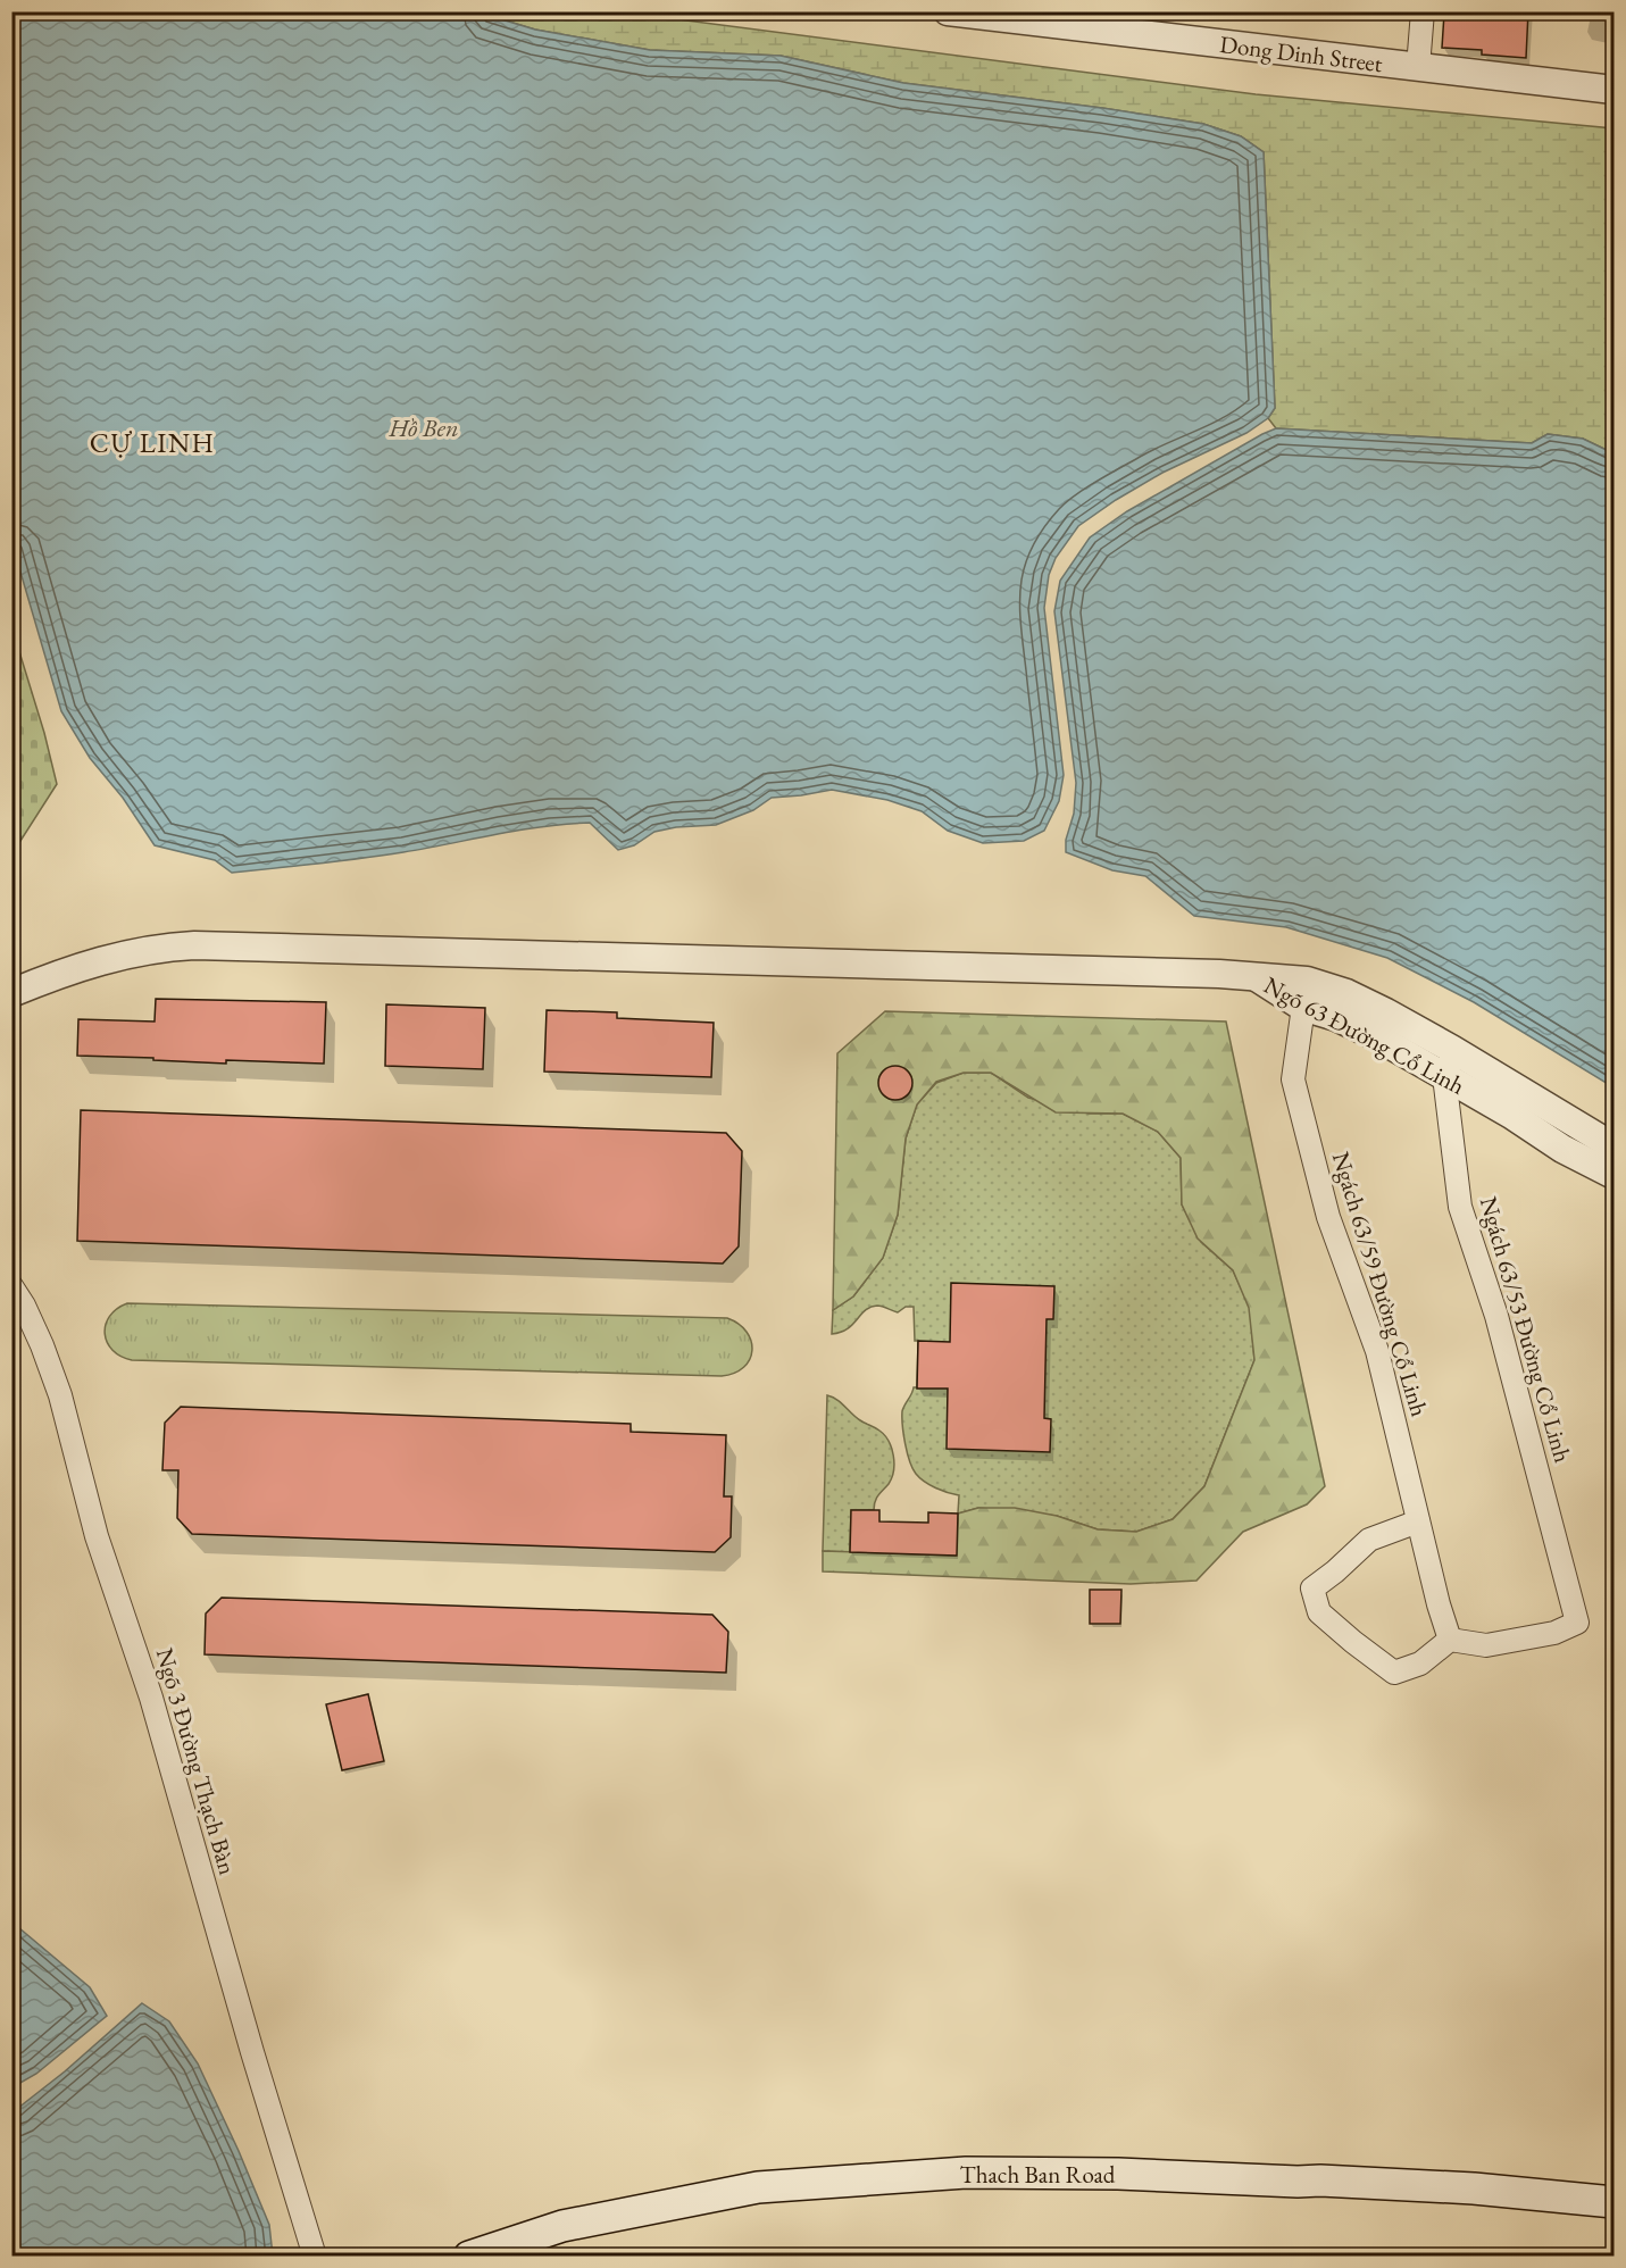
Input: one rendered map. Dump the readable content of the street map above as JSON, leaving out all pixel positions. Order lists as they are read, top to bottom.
{
  "streets": {
    "main road": ["Thach Ban Road"],
    "street": [
      "Dong Dinh Street",
      "Ngõ 63 Đường Cổ Linh",
      "Ngách 63/59 Đường Cổ Linh",
      "Ngách 63/53 Đường Cổ Linh",
      "Ngõ 3 Đường Thạch Bàn"
    ]
  },
  "crossings": [
    ["Ngõ 63 Đường Cổ Linh", "Ngách 63/59 Đường Cổ Linh"],
    ["Ngõ 63 Đường Cổ Linh", "Ngách 63/53 Đường Cổ Linh"],
    ["Ngách 63/59 Đường Cổ Linh", "Ngách 63/53 Đường Cổ Linh"]
  ],
  "districts": ["CỰ LINH"],
  "water": ["Hồ Ben"]
}
